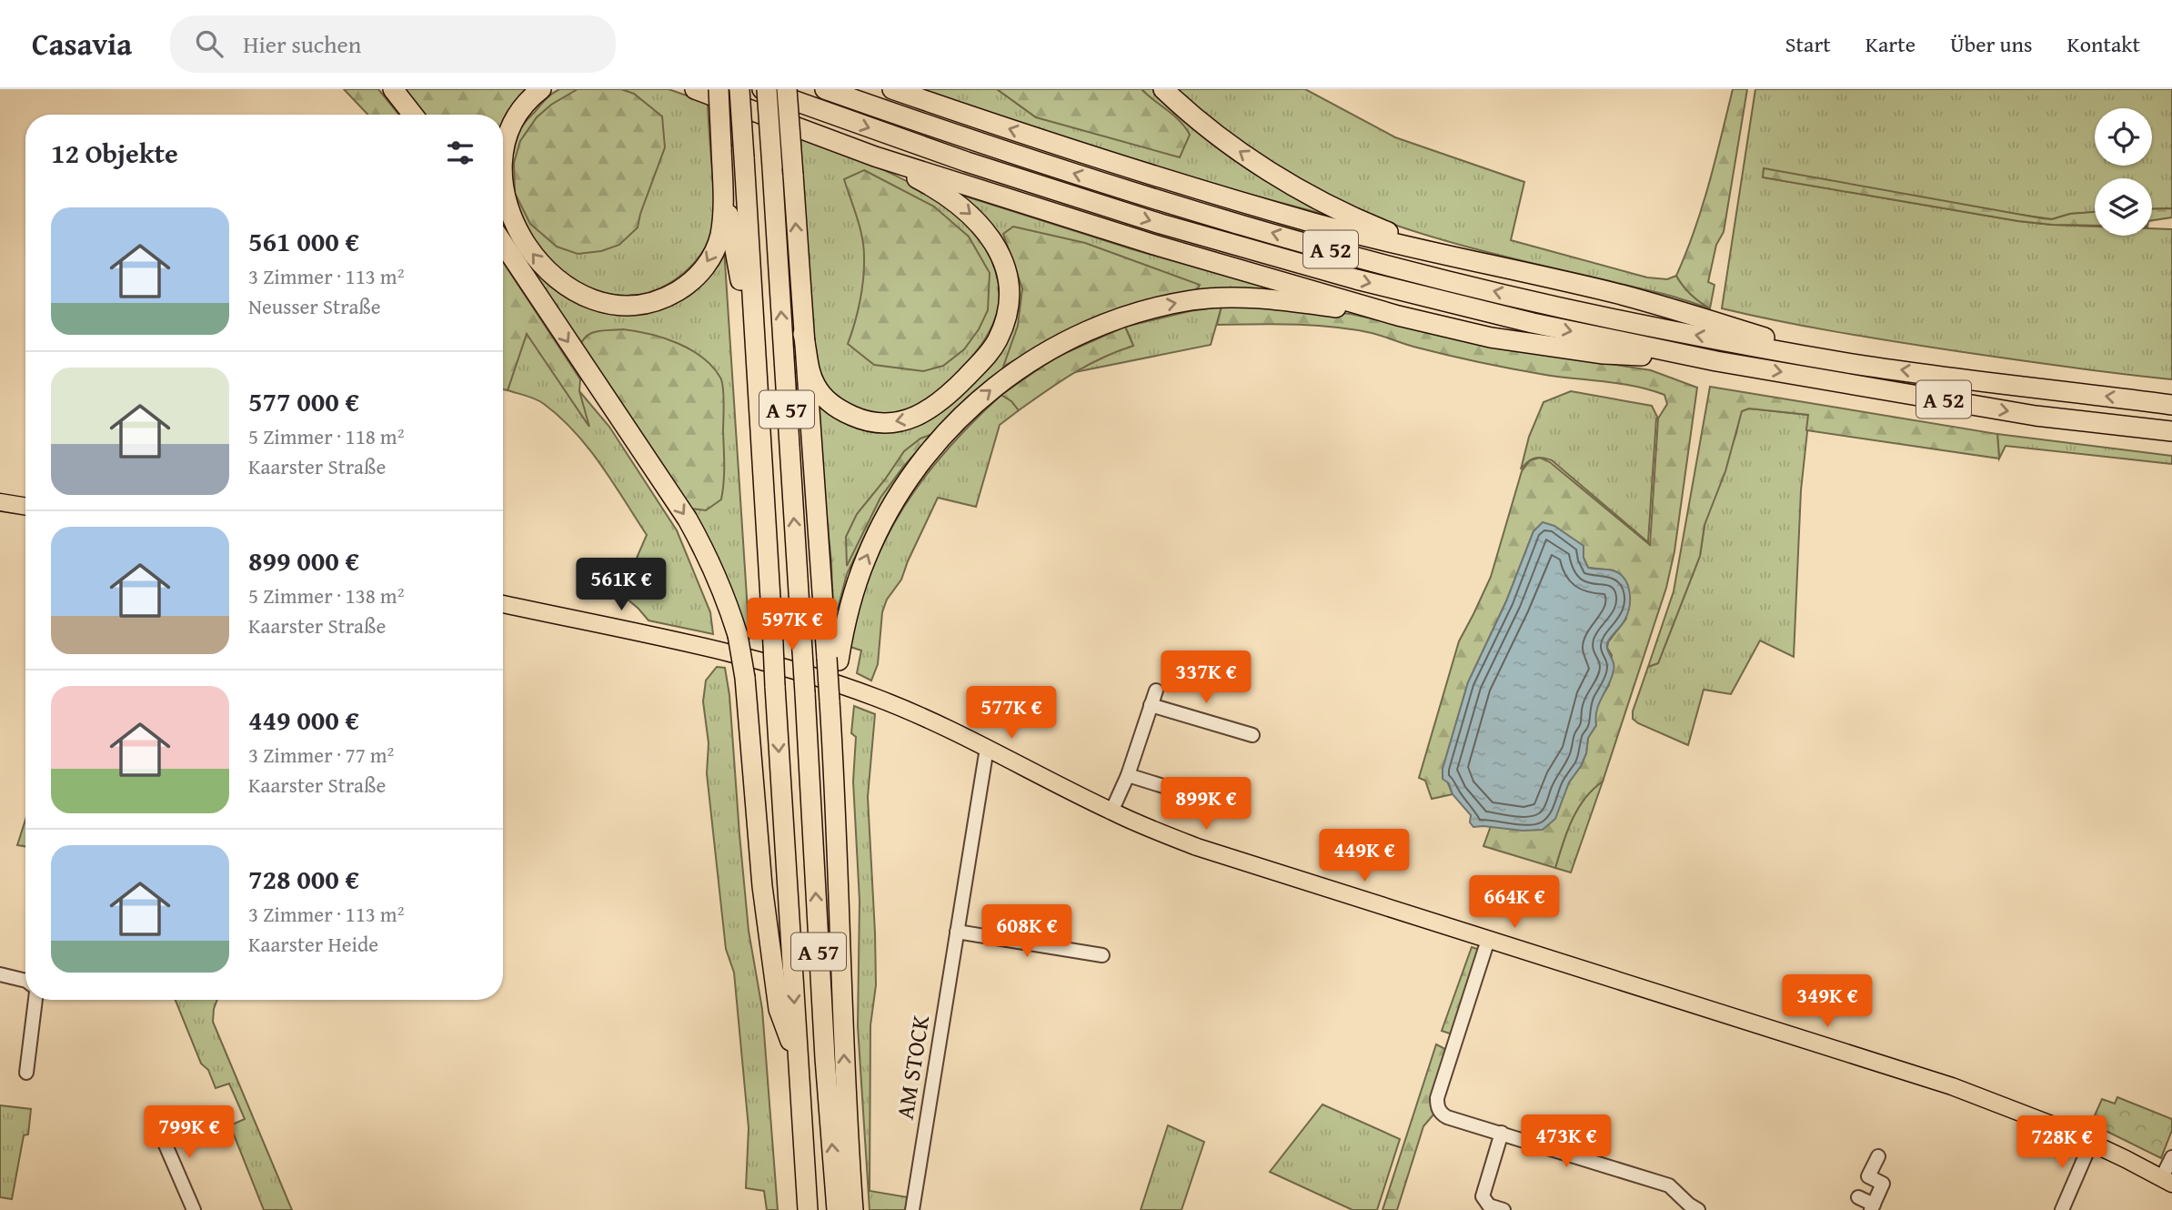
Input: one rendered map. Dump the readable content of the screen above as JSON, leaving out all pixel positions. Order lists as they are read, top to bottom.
{
  "streets": {
    "highway": ["A 52", "A 57"],
    "street": ["AM STOCK"]
  },
  "page": {
    "header": "Casavia",
    "search": "Hier suchen",
    "nav": [
      "Start",
      "Karte",
      "Über uns",
      "Kontakt"
    ],
    "heading": "12 Objekte",
    "list": [
      {
        "name": "561 000 €",
        "note": "3 Zimmer · 113 m² · Neusser Straße"
      },
      {
        "name": "577 000 €",
        "note": "5 Zimmer · 118 m² · Kaarster Straße"
      },
      {
        "name": "899 000 €",
        "note": "5 Zimmer · 138 m² · Kaarster Straße"
      },
      {
        "name": "449 000 €",
        "note": "3 Zimmer · 77 m² · Kaarster Straße"
      },
      {
        "name": "728 000 €",
        "note": "3 Zimmer · 113 m² · Kaarster Heide"
      }
    ],
    "price": [
      "561K €",
      "597K €",
      "337K €",
      "577K €",
      "899K €",
      "449K €",
      "664K €",
      "608K €",
      "349K €",
      "799K €",
      "473K €",
      "728K €"
    ]
  }
}
